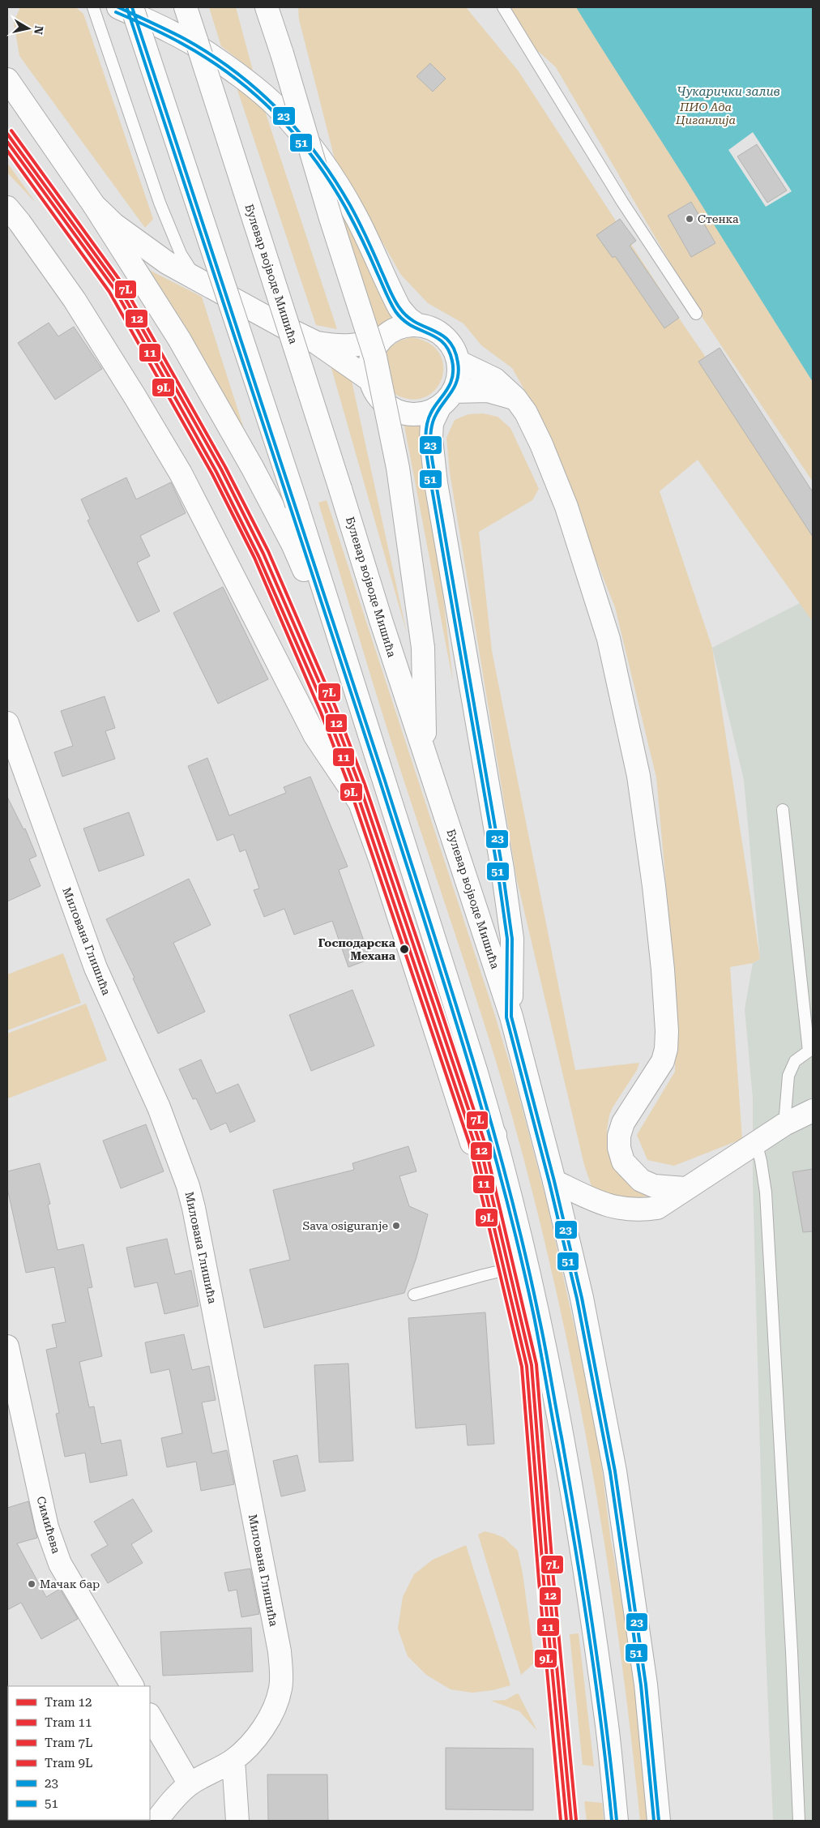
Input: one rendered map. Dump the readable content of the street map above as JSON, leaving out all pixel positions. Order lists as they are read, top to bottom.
{
  "streets": {
    "main road": ["Булевар војводе Мишића", "Милована Глишића", "Симићева"]
  },
  "water": ["Чукарички залив"],
  "parks": ["ПИО Ада Циганлија"],
  "places": [
    "Стенка",
    "Господарска Механа",
    "Sava osiguranje",
    "Мачак бар"
  ],
  "lines": [
    "transit line 23",
    "transit line 51",
    "tram line 7L",
    "tram line 12",
    "tram line 11",
    "tram line 9L"
  ],
  "legend": [
    "Tram 12",
    "Tram 11",
    "Tram 7L",
    "Tram 9L",
    "23",
    "51"
  ],
  "north": "right"
}
